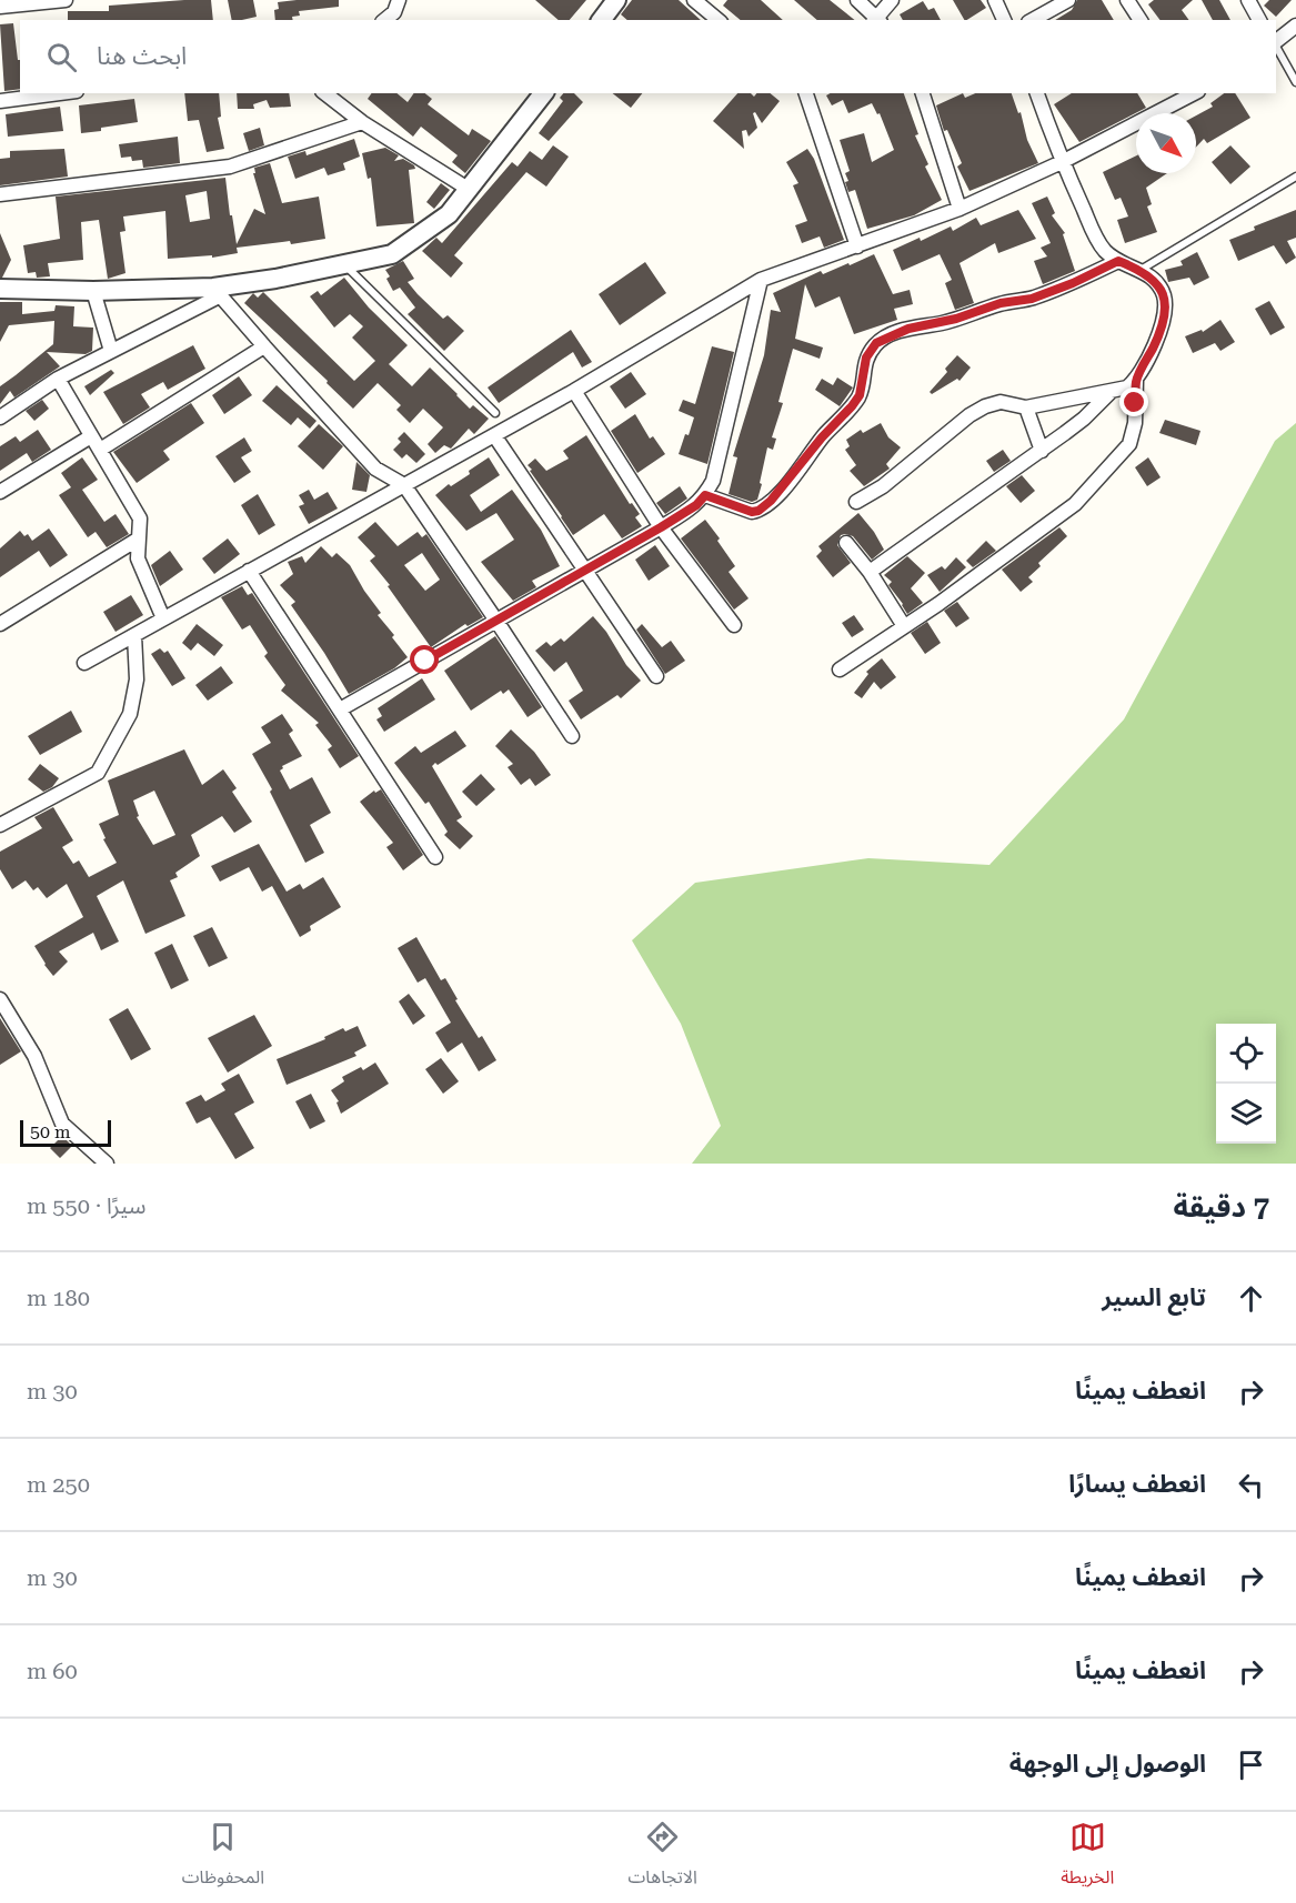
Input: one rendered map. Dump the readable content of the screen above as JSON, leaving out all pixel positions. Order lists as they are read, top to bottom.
{
  "scale_bar": "50 m",
  "north": "bottom right",
  "page": {
    "search": "ابحث هنا",
    "scale": "50 m",
    "heading": ["7 دقيقة", "سيرًا · 550 m"],
    "list": [
      ["تابع السير", "180 m"],
      ["انعطف يمينًا", "30 m"],
      ["انعطف يسارًا", "250 m"],
      ["انعطف يمينًا", "30 m"],
      ["انعطف يمينًا", "60 m"],
      "الوصول إلى الوجهة"
    ],
    "nav": ["الخريطة", "الاتجاهات", "المحفوظات"]
  }
}
